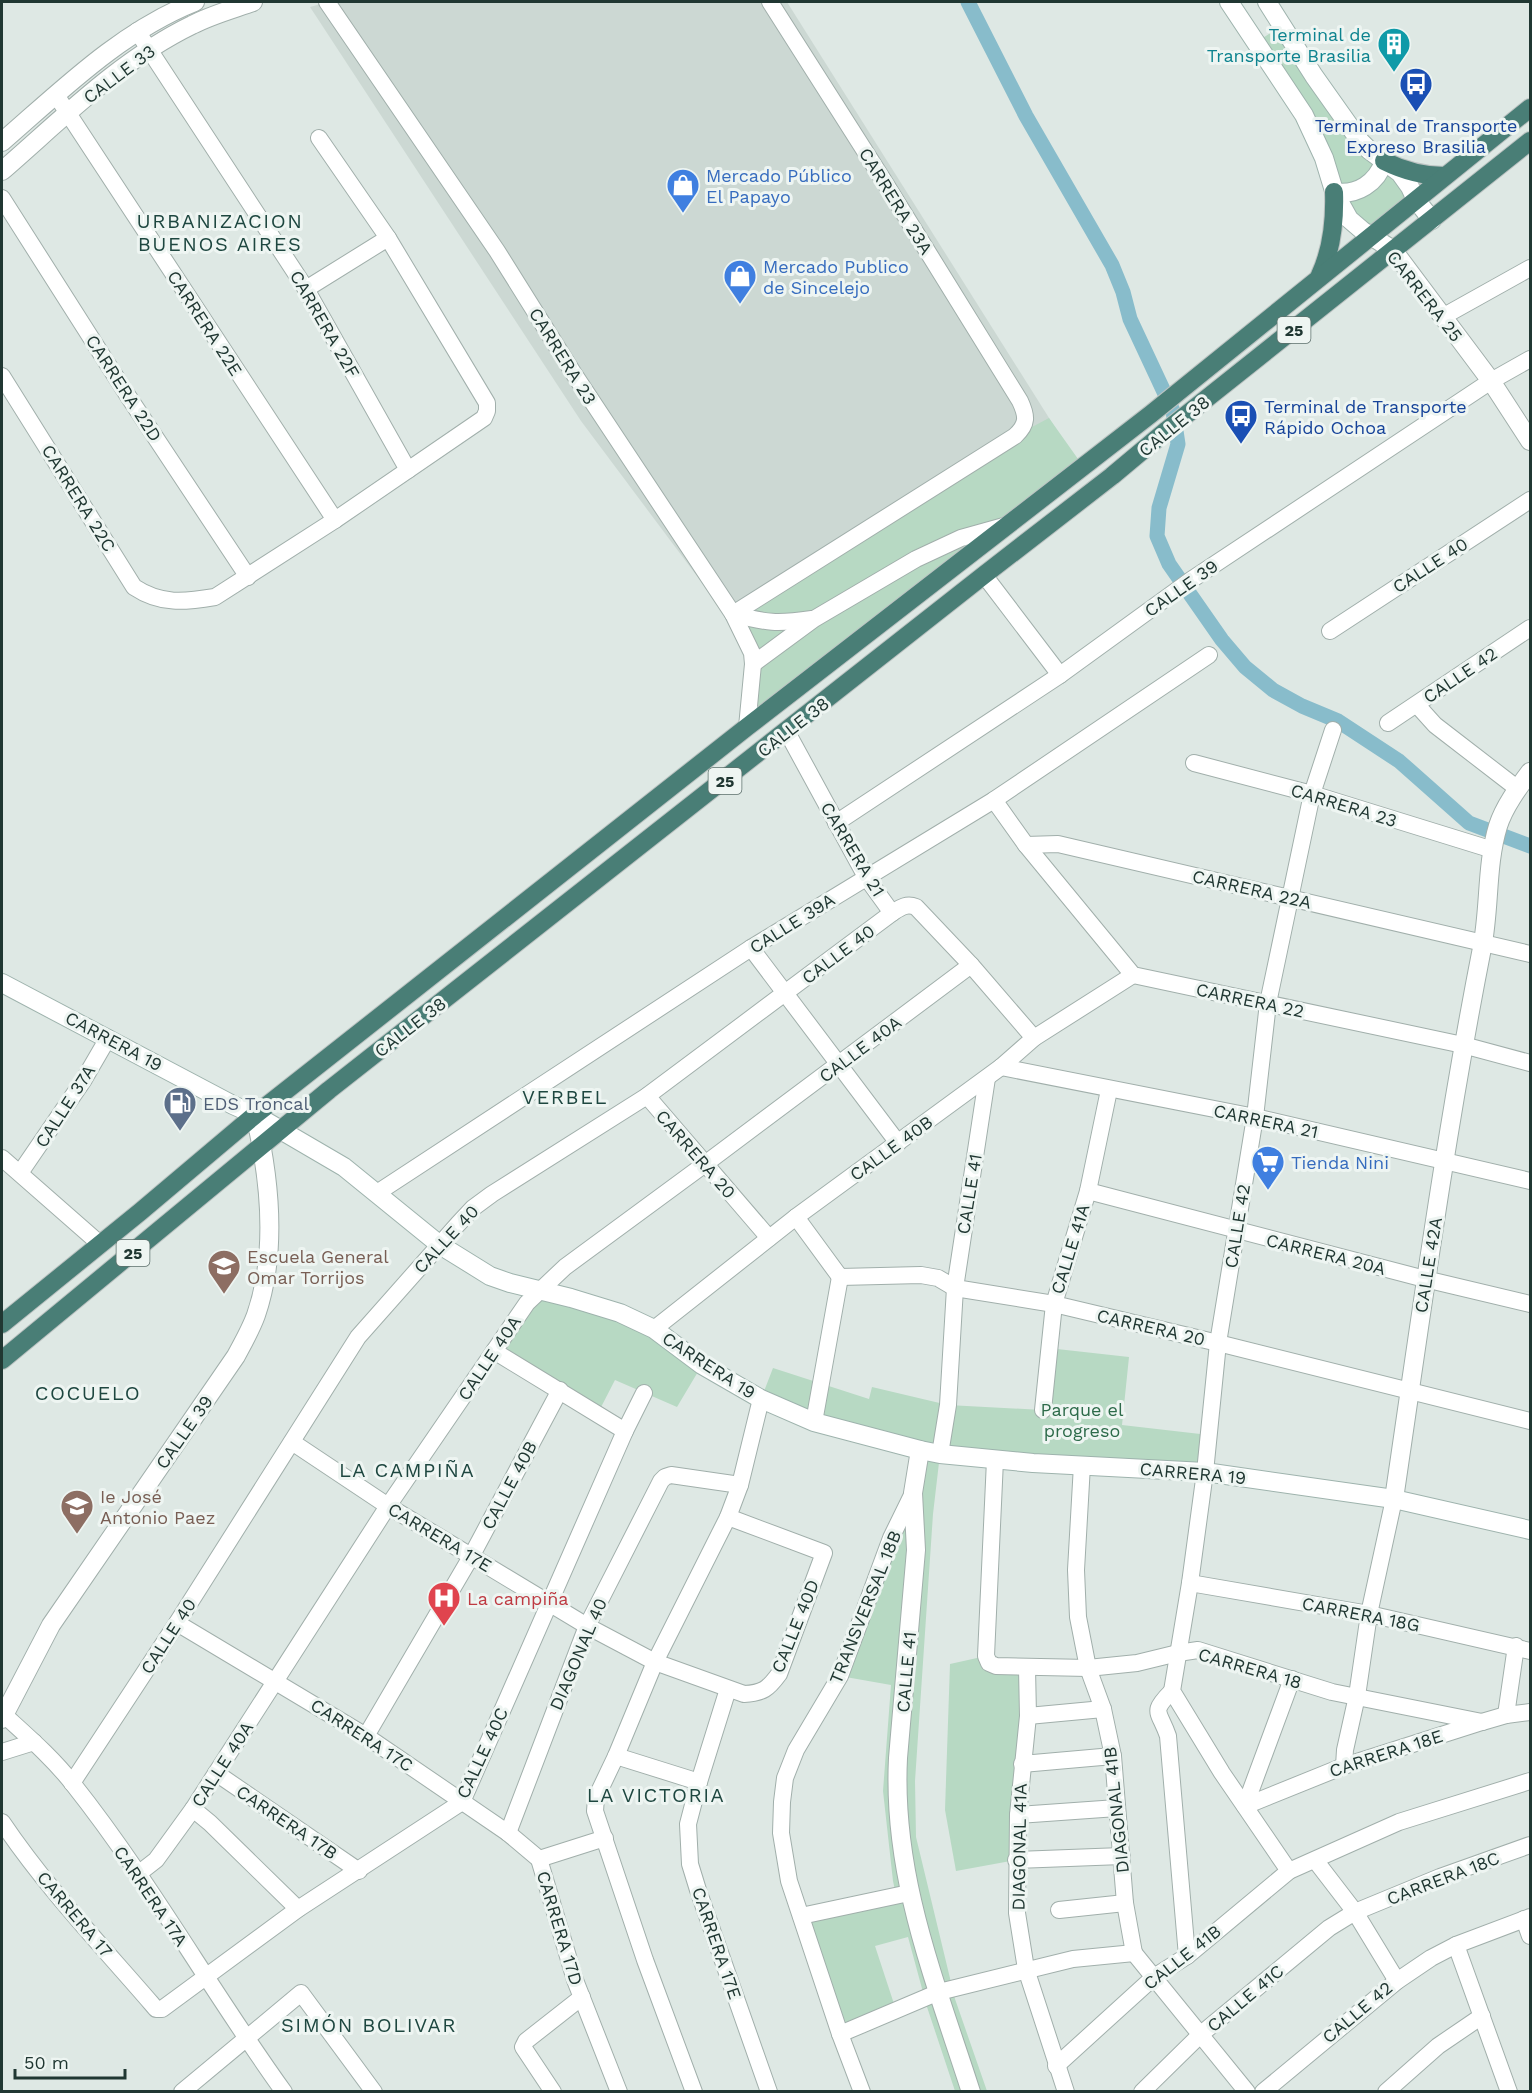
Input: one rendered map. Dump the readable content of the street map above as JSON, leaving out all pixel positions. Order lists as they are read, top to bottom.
{
  "streets": {
    "highway": ["25", "CALLE 38"],
    "street": [
      "CALLE 33",
      "CARRERA 23A",
      "CARRERA 25",
      "CARRERA 22E",
      "CARRERA 22F",
      "CARRERA 23",
      "CARRERA 22D",
      "CARRERA 22C",
      "CALLE 40",
      "CALLE 39",
      "CALLE 42",
      "CARRERA 21",
      "CARRERA 22A",
      "CALLE 39A",
      "CARRERA 22",
      "CARRERA 19",
      "CALLE 40A",
      "CALLE 37A",
      "CALLE 40B",
      "CARRERA 20",
      "CALLE 41",
      "CALLE 41A",
      "CARRERA 20A",
      "CALLE 42A",
      "CARRERA 17E",
      "TRANSVERSAL 18B",
      "CARRERA 18G",
      "CALLE 40D",
      "DIAGONAL 40",
      "CARRERA 18",
      "CARRERA 17C",
      "CALLE 40C",
      "CARRERA 18E",
      "DIAGONAL 41B",
      "CARRERA 17B",
      "DIAGONAL 41A",
      "CARRERA 18C",
      "CARRERA 17A",
      "CARRERA 17",
      "CARRERA 17D",
      "CALLE 41B",
      "CALLE 41C"
    ]
  },
  "crossings": [
    ["CALLE 33", "CARRERA 22E"],
    ["CALLE 33", "CARRERA 22F"],
    ["CARRERA 23A", "CARRERA 23"],
    ["CARRERA 25", "CALLE 38"],
    ["CARRERA 25", "CALLE 39"],
    ["CARRERA 22E", "CARRERA 22C"],
    ["CARRERA 22F", "CARRERA 22C"],
    ["CARRERA 23", "CALLE 38"],
    ["CARRERA 23", "CALLE 42"],
    ["CARRERA 23", "CALLE 42A"],
    ["CARRERA 22D", "CARRERA 22C"],
    ["CALLE 38", "CALLE 39"],
    ["CALLE 38", "CARRERA 21"],
    ["CALLE 38", "CARRERA 19"],
    ["CALLE 40", "CARRERA 21"],
    ["CALLE 40", "CARRERA 19"],
    ["CALLE 40", "CARRERA 20"],
    ["CALLE 40", "CARRERA 17E"],
    ["CALLE 40", "CARRERA 17C"],
    ["CALLE 40", "CARRERA 17A"],
    ["CALLE 39", "CARRERA 21"],
    ["CALLE 39", "CARRERA 19"],
    ["CALLE 39", "CARRERA 17A"],
    ["CALLE 42", "CARRERA 21"],
    ["CALLE 42", "CARRERA 22A"],
    ["CALLE 42", "CARRERA 22"],
    ["CALLE 42", "CARRERA 19"],
    ["CALLE 42", "CARRERA 20"],
    ["CALLE 42", "CARRERA 20A"],
    ["CALLE 42", "CARRERA 18G"],
    ["CALLE 42", "CARRERA 18"],
    ["CALLE 42", "CARRERA 18C"],
    ["CALLE 42", "CALLE 41B"],
    ["CALLE 42", "CALLE 41C"],
    ["CARRERA 21", "CALLE 39A"],
    ["CARRERA 21", "CALLE 40A"],
    ["CARRERA 21", "CALLE 40B"],
    ["CARRERA 21", "CALLE 41A"],
    ["CARRERA 21", "CALLE 42A"],
    ["CARRERA 22A", "CALLE 42A"],
    ["CALLE 39A", "CARRERA 19"],
    ["CARRERA 22", "CALLE 40B"],
    ["CARRERA 22", "CALLE 42A"],
    ["CARRERA 19", "CALLE 40A"],
    ["CARRERA 19", "CALLE 37A"],
    ["CARRERA 19", "CALLE 40B"],
    ["CARRERA 19", "CALLE 41"],
    ["CARRERA 19", "CALLE 42A"],
    ["CARRERA 19", "CARRERA 18"],
    ["CALLE 40A", "CARRERA 20"],
    ["CALLE 40A", "CARRERA 17E"],
    ["CALLE 40A", "CARRERA 17C"],
    ["CALLE 40A", "CARRERA 17B"],
    ["CALLE 40A", "CARRERA 17A"],
    ["CALLE 40B", "CARRERA 20"],
    ["CALLE 40B", "CALLE 41"],
    ["CALLE 40B", "CARRERA 17E"],
    ["CALLE 40B", "CARRERA 17C"],
    ["CARRERA 20", "CALLE 41"],
    ["CARRERA 20", "CALLE 41A"],
    ["CARRERA 20", "CALLE 42A"],
    ["CALLE 41", "TRANSVERSAL 18B"],
    ["CALLE 41A", "CARRERA 20A"],
    ["CARRERA 20A", "CALLE 42A"],
    ["CALLE 42A", "CARRERA 18G"],
    ["CALLE 42A", "CARRERA 18"],
    ["CALLE 42A", "CARRERA 18E"],
    ["CARRERA 17E", "CALLE 40D"],
    ["CARRERA 17E", "DIAGONAL 40"],
    ["CARRERA 17E", "CALLE 40C"],
    ["DIAGONAL 40", "CARRERA 17C"],
    ["CARRERA 18", "CARRERA 18E"],
    ["CARRERA 18", "DIAGONAL 41B"],
    ["CARRERA 18", "DIAGONAL 41A"],
    ["CARRERA 17C", "CALLE 40C"],
    ["CARRERA 17C", "CARRERA 17D"],
    ["CALLE 40C", "CARRERA 17B"],
    ["CALLE 40C", "CARRERA 17A"],
    ["CALLE 40C", "CARRERA 17"],
    ["DIAGONAL 41A", "CALLE 41B"],
    ["CARRERA 18C", "CALLE 41C"]
  ],
  "districts": [
    "URBANIZACION BUENOS AIRES",
    "VERBEL",
    "COCUELO",
    "LA CAMPIÑA",
    "LA VICTORIA",
    "SIMÓN BOLIVAR"
  ],
  "parks": ["Parque el progreso"],
  "places": {
    "building": ["Terminal de Transporte Brasilia"],
    "bus stop": ["Terminal de Transporte Expreso Brasilia", "Terminal de Transporte Rápido Ochoa"],
    "shop": ["Mercado Público El Papayo", "Mercado Publico de Sincelejo"],
    "fuel station": ["EDS Troncal"],
    "supermarket": ["Tienda Nini"],
    "school or university": ["Escuela General Omar Torrijos", "Ie José Antonio Paez"],
    "hospital": ["La campiña"]
  },
  "scale_bar": "50 m"
}
